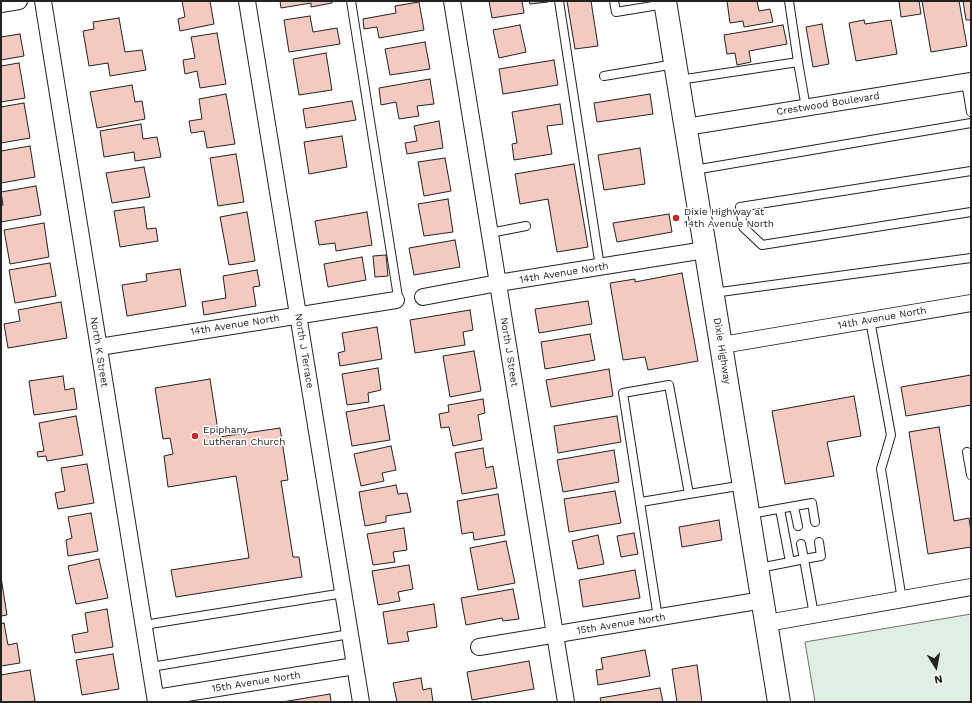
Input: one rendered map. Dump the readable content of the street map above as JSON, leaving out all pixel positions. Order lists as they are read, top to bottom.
{
  "streets": {
    "main road": ["Dixie Highway"],
    "street": [
      "Crestwood Boulevard",
      "14th Avenue North",
      "North J Terrace",
      "North K Street",
      "North J Street",
      "15th Avenue North"
    ]
  },
  "crossings": [
    ["Crestwood Boulevard", "Dixie Highway"],
    ["14th Avenue North", "North J Terrace"],
    ["14th Avenue North", "Dixie Highway"],
    ["14th Avenue North", "North K Street"],
    ["14th Avenue North", "North J Street"],
    ["North J Terrace", "15th Avenue North"],
    ["Dixie Highway", "15th Avenue North"],
    ["North K Street", "15th Avenue North"],
    ["North J Street", "15th Avenue North"]
  ],
  "places": ["Dixie Highway at 14th Avenue North", "Epiphany Lutheran Church"],
  "north": "bottom"
}
